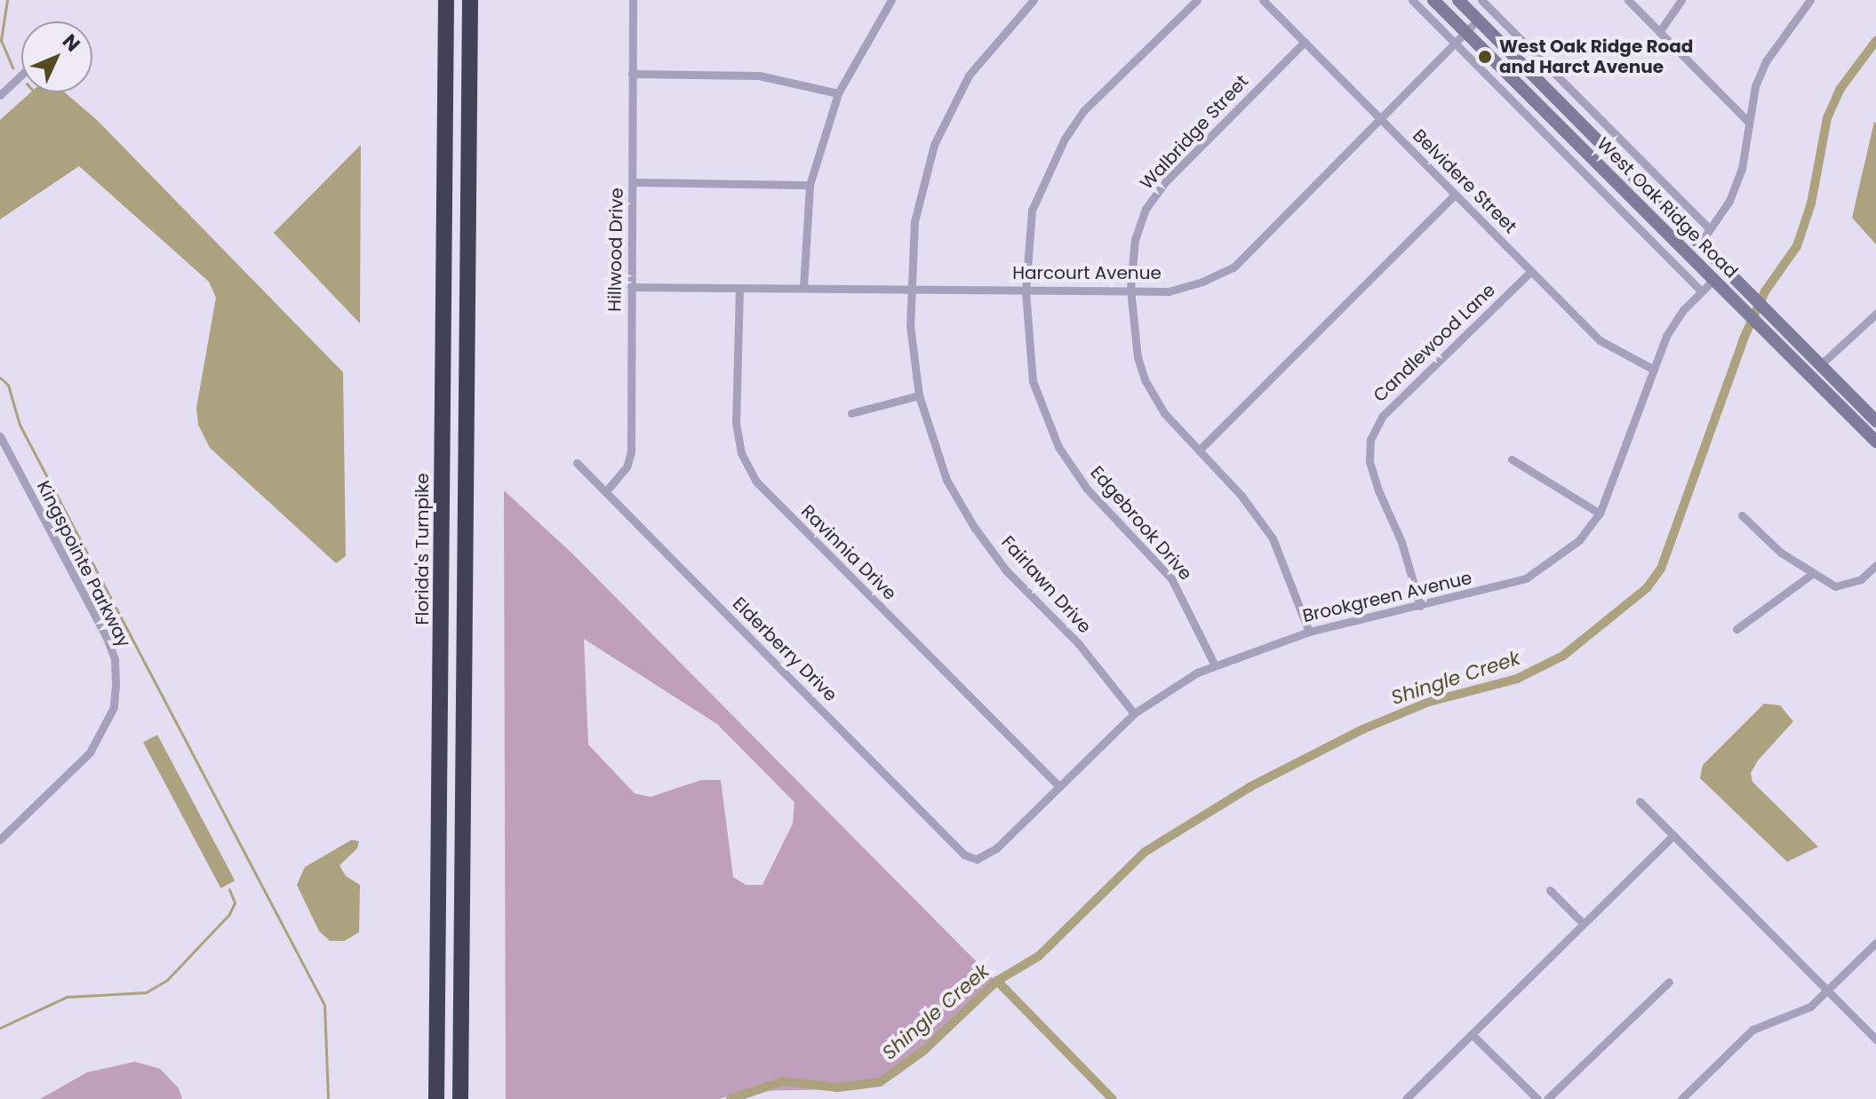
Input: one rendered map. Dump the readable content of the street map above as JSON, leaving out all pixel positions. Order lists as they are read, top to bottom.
{
  "streets": {
    "highway": ["Florida's Turnpike"],
    "street": [
      "Walbridge Street",
      "Belvidere Street",
      "West Oak Ridge Road",
      "Hillwood Drive",
      "Harcourt Avenue",
      "Candlewood Lane",
      "Edgebrook Drive",
      "Ravinnia Drive",
      "Kingspointe Parkway",
      "Fairlawn Drive",
      "Brookgreen Avenue",
      "Elderberry Drive"
    ]
  },
  "crossings": [
    ["Walbridge Street", "Belvidere Street"],
    ["Walbridge Street", "Harcourt Avenue"],
    ["Walbridge Street", "Brookgreen Avenue"],
    ["Belvidere Street", "Harcourt Avenue"],
    ["Belvidere Street", "Candlewood Lane"],
    ["Belvidere Street", "Brookgreen Avenue"],
    ["West Oak Ridge Road", "Harcourt Avenue"],
    ["West Oak Ridge Road", "Brookgreen Avenue"],
    ["Hillwood Drive", "Harcourt Avenue"],
    ["Hillwood Drive", "Elderberry Drive"],
    ["Harcourt Avenue", "Edgebrook Drive"],
    ["Harcourt Avenue", "Ravinnia Drive"],
    ["Harcourt Avenue", "Fairlawn Drive"],
    ["Candlewood Lane", "Brookgreen Avenue"],
    ["Edgebrook Drive", "Brookgreen Avenue"],
    ["Ravinnia Drive", "Brookgreen Avenue"],
    ["Fairlawn Drive", "Brookgreen Avenue"],
    ["Brookgreen Avenue", "Elderberry Drive"]
  ],
  "water": ["Shingle Creek"],
  "places": ["West Oak Ridge Road and Harct Avenue"],
  "north": "top right"
}
